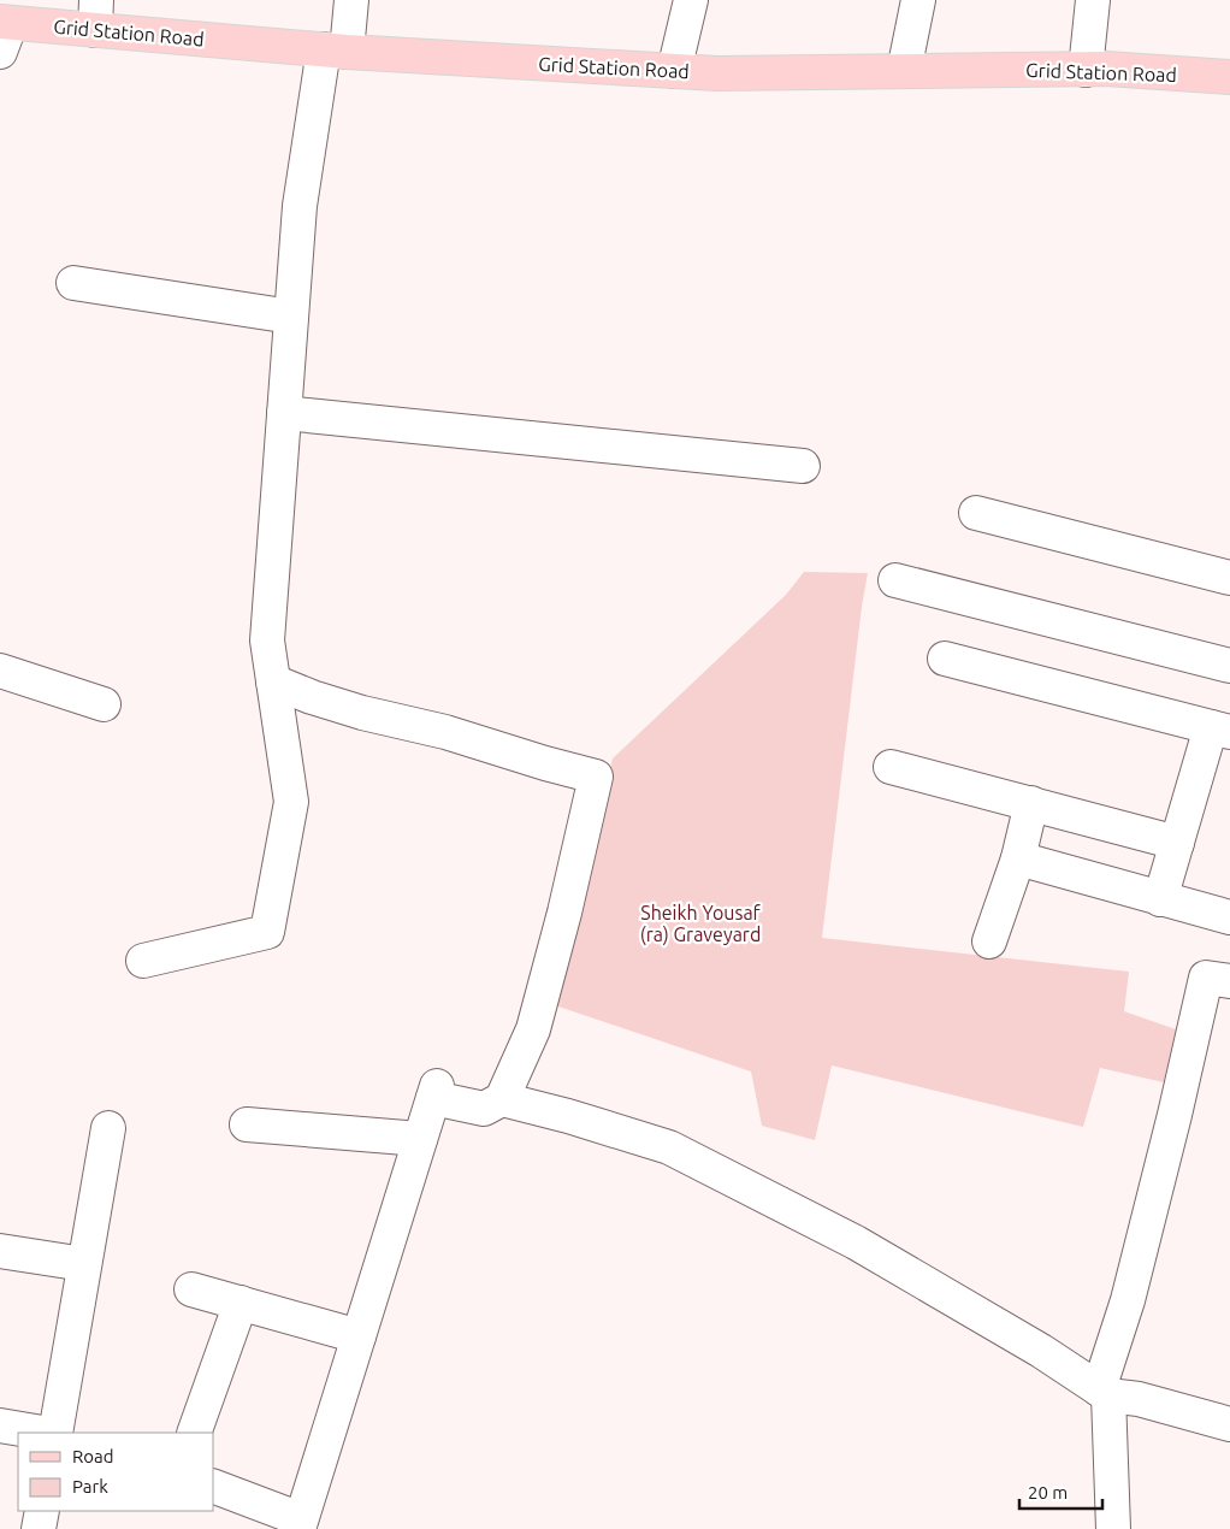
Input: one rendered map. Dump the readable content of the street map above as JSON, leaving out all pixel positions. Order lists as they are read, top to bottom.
{
  "streets": {
    "main road": ["Grid Station Road"]
  },
  "parks": ["Sheikh Yousaf (ra) Graveyard"],
  "legend": ["Road", "Park"],
  "scale_bar": "20 m"
}
